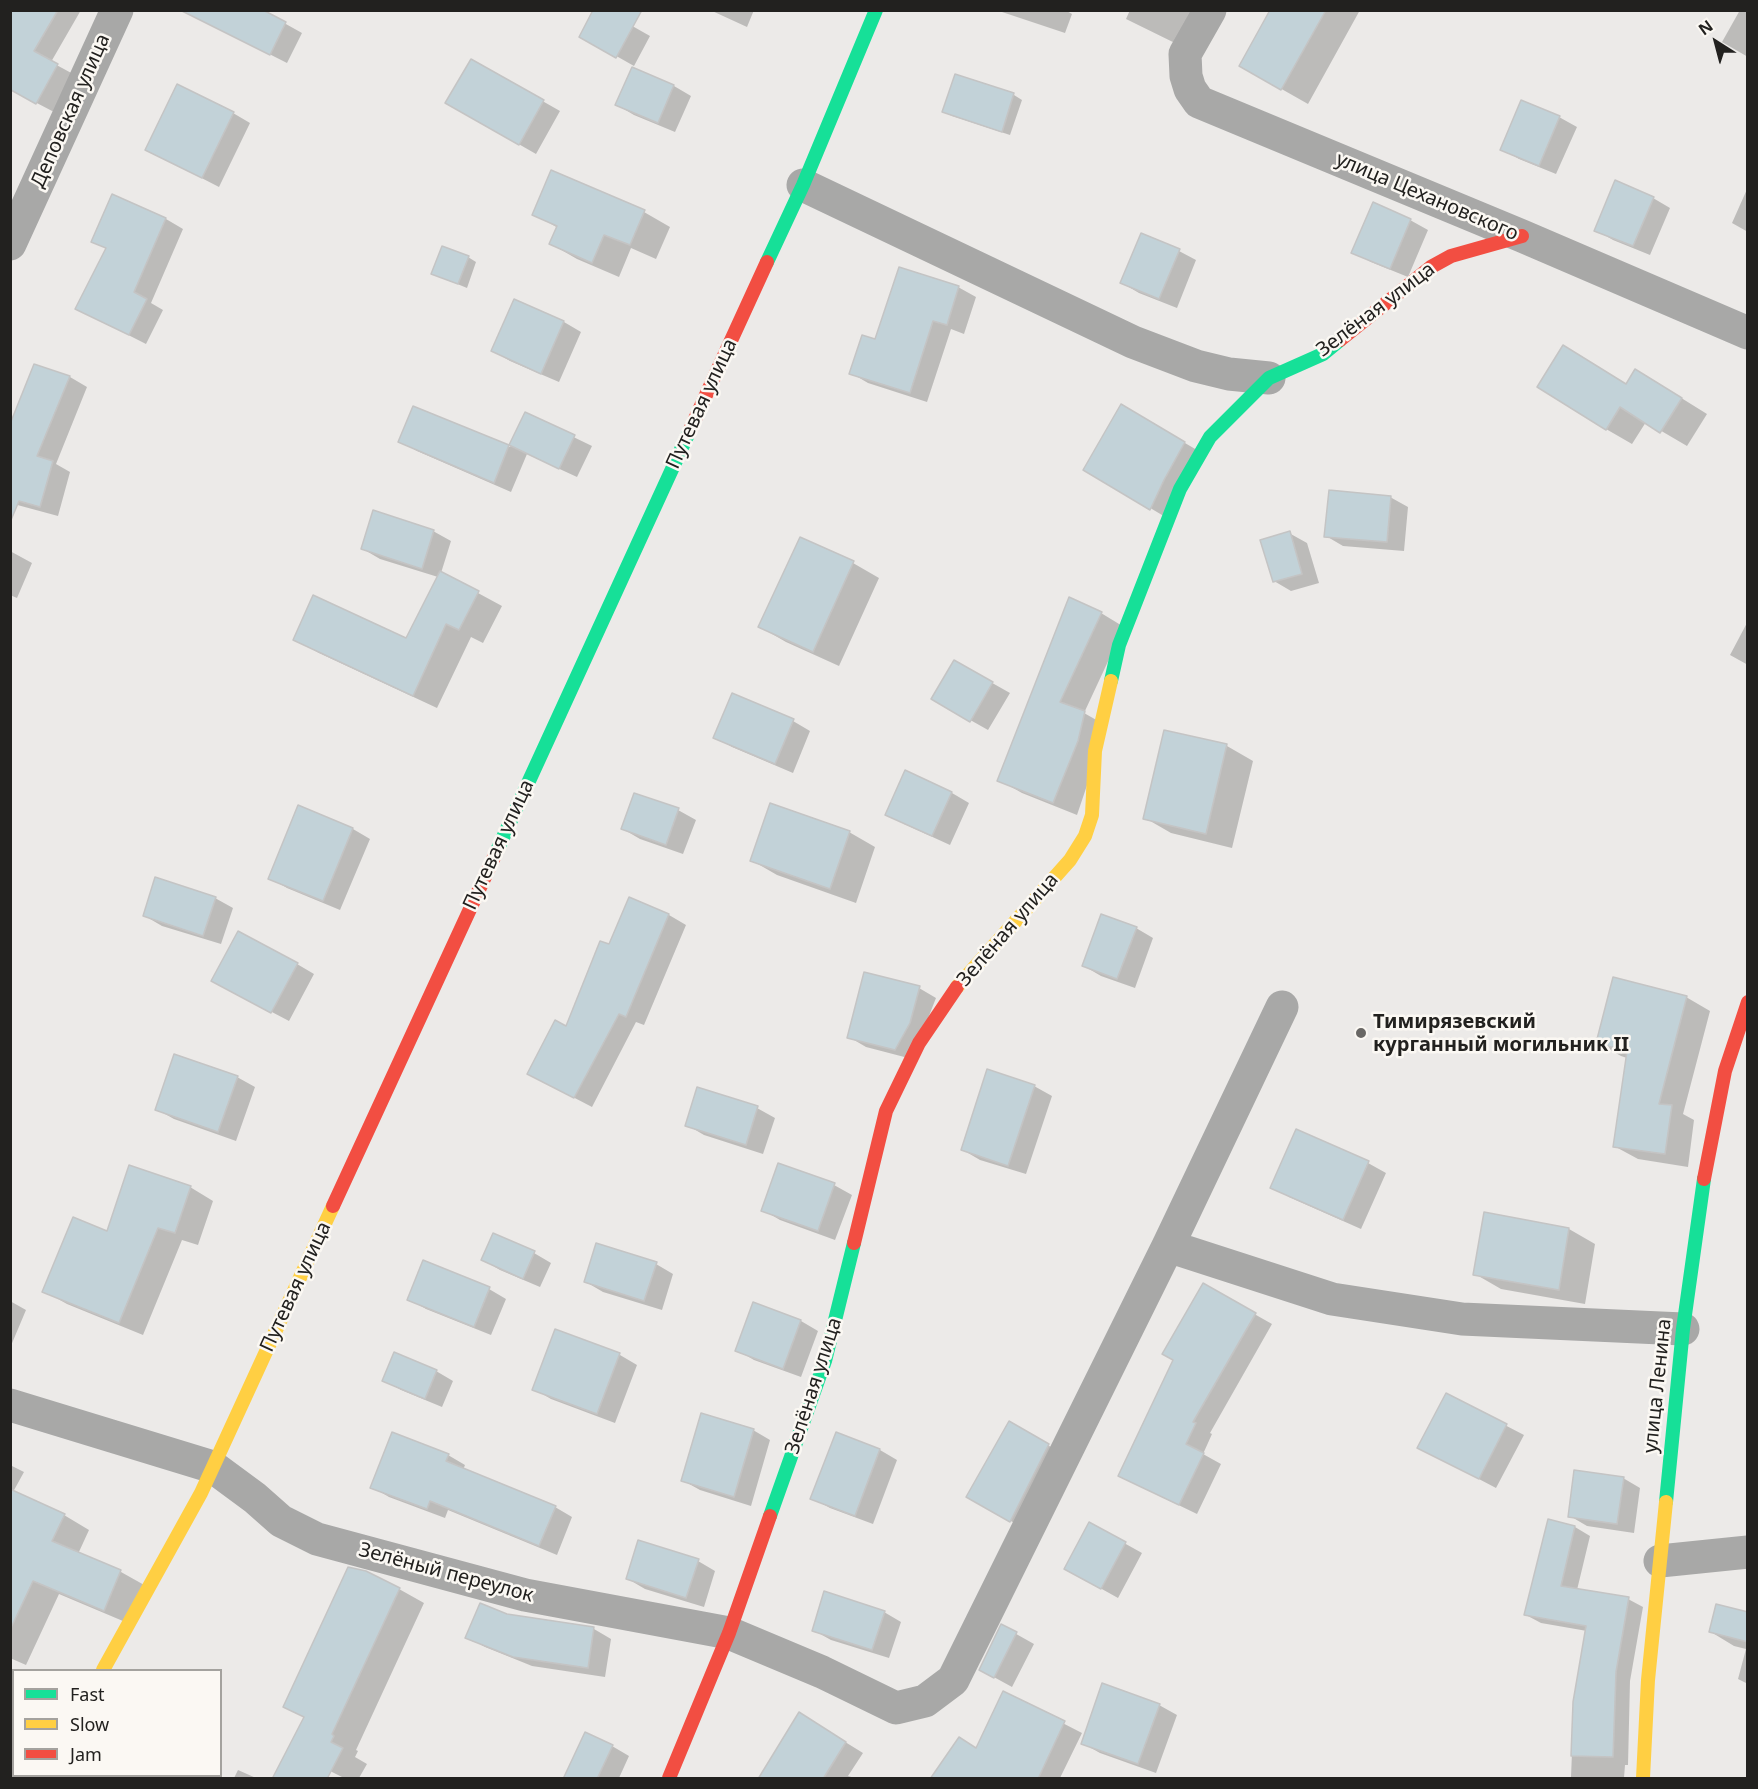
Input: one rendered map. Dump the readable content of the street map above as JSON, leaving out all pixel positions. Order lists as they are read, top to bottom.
{
  "streets": {
    "street": [
      "Деповская улица",
      "улица Цехановского",
      "Зелёная улица",
      "Путевая улица",
      "улица Ленина",
      "Зелёный переулок"
    ]
  },
  "crossings": [
    ["улица Цехановского", "Зелёная улица"],
    ["Зелёная улица", "Зелёный переулок"],
    ["Путевая улица", "Зелёный переулок"]
  ],
  "places": ["Тимирязевский курганный могильник II"],
  "legend": ["Fast", "Slow", "Jam"],
  "north": "top left"
}
